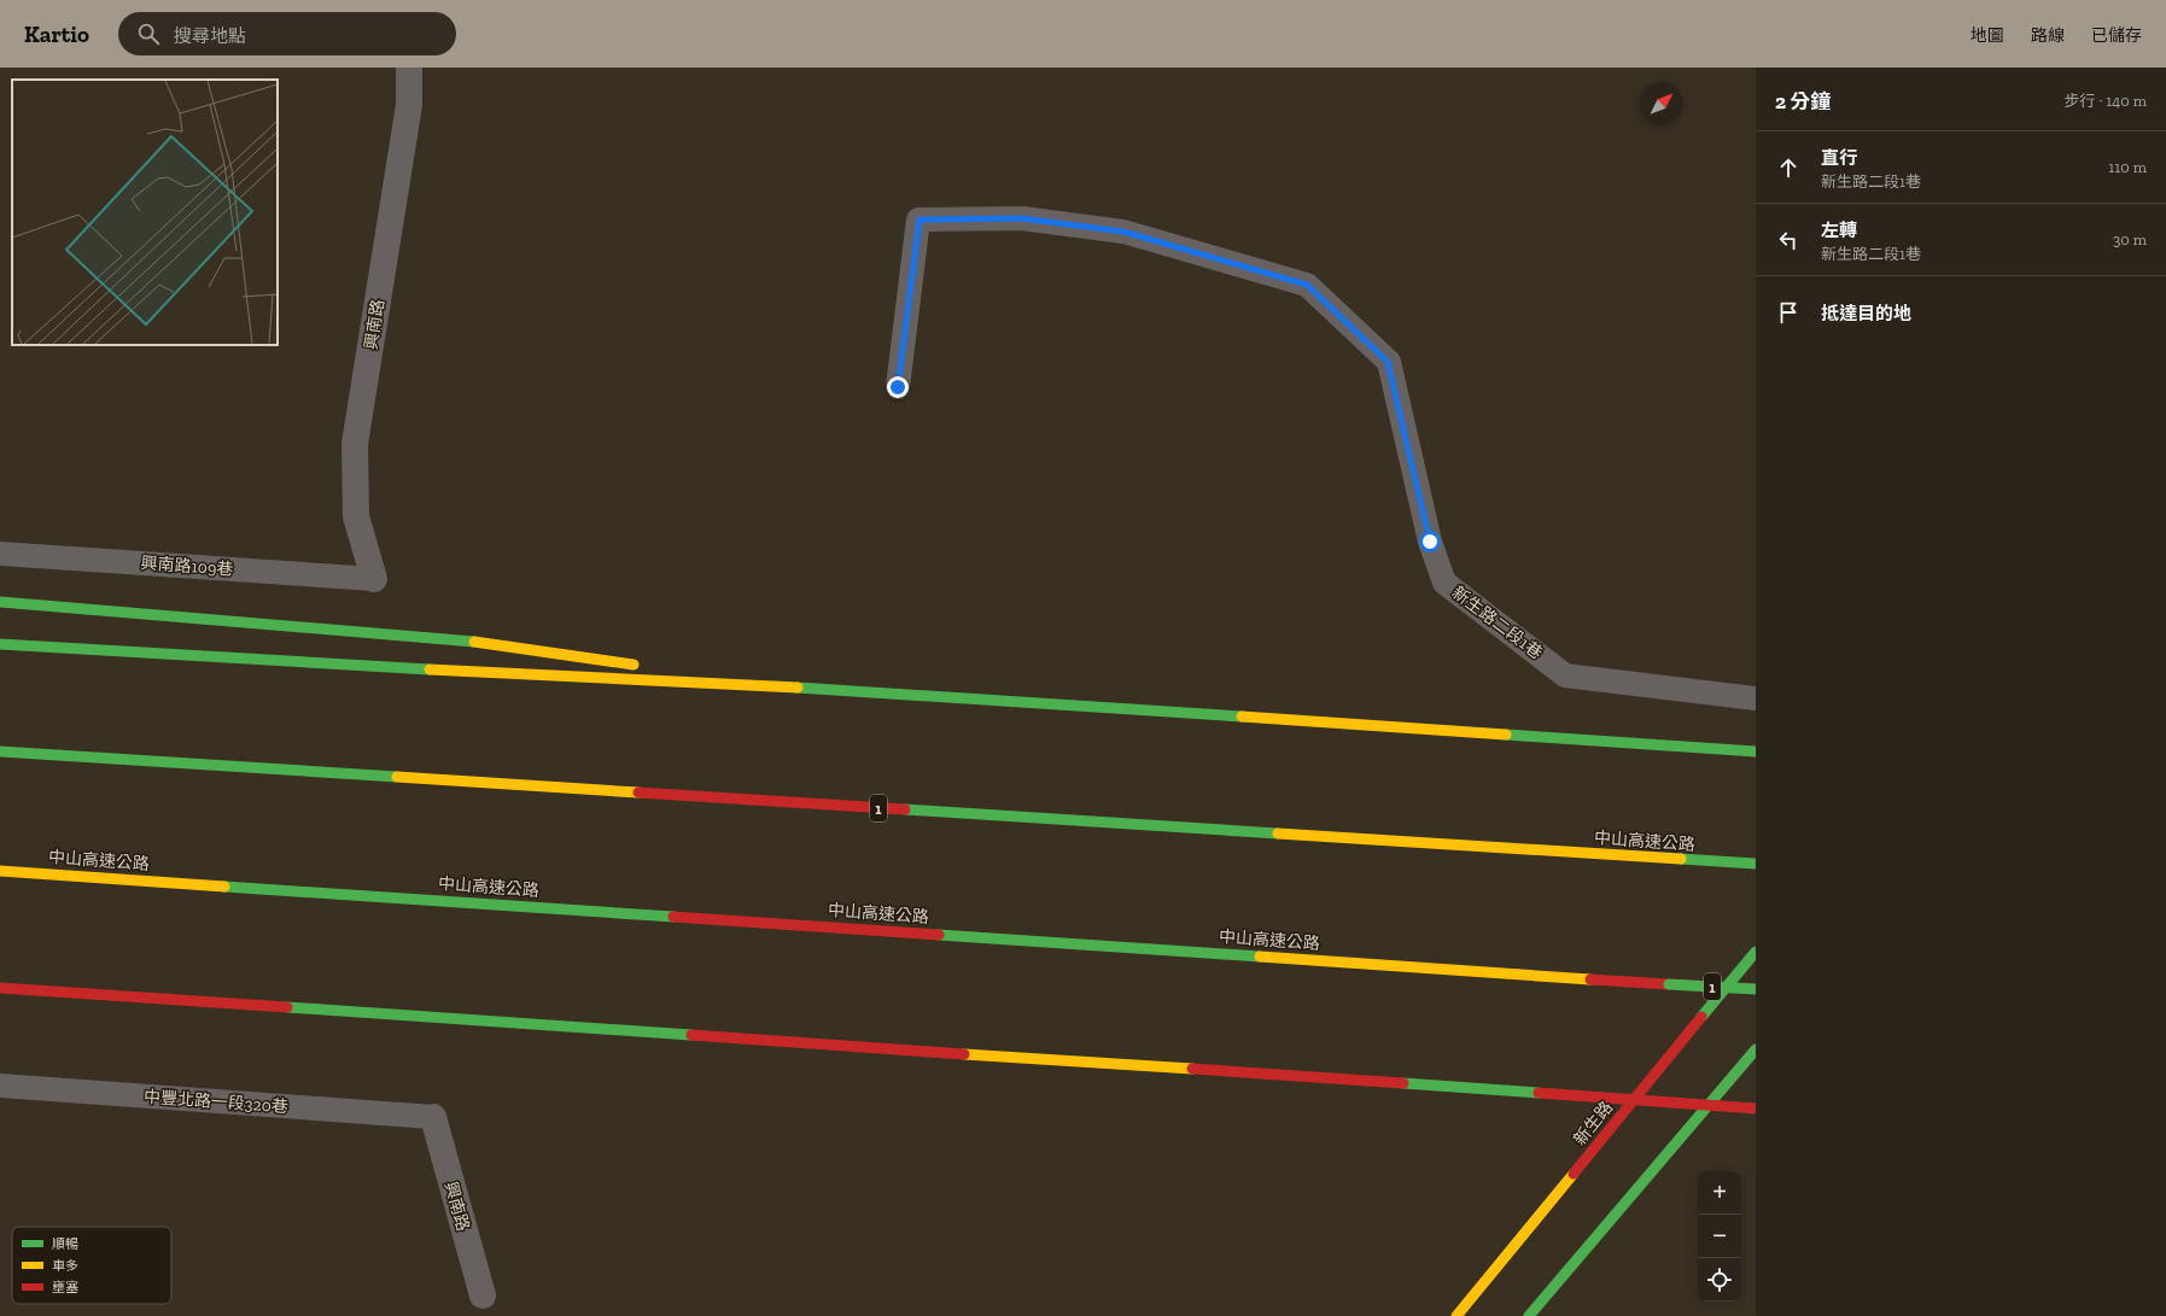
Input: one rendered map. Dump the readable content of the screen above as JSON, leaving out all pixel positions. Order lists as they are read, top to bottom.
{
  "streets": {
    "main road": ["1", "中山高速公路", "新生路"],
    "street": ["興南路"],
    "lane": ["興南路109巷", "新生路二段1巷", "中豐北路一段320巷"]
  },
  "crossings": [
    ["興南路", "興南路109巷"],
    ["興南路", "中豐北路一段320巷"]
  ],
  "legend": ["順暢", "車多", "壅塞"],
  "north": "top right",
  "page": {
    "header": "Kartio",
    "search": "搜尋地點",
    "nav": ["地圖", "路線", "已儲存"],
    "heading": ["2 分鐘", "步行 · 140 m"],
    "list": [
      ["直行", "新生路二段1巷", "110 m"],
      ["左轉", "新生路二段1巷", "30 m"],
      "抵達目的地"
    ],
    "map_buttons": ["+", "−"]
  }
}
